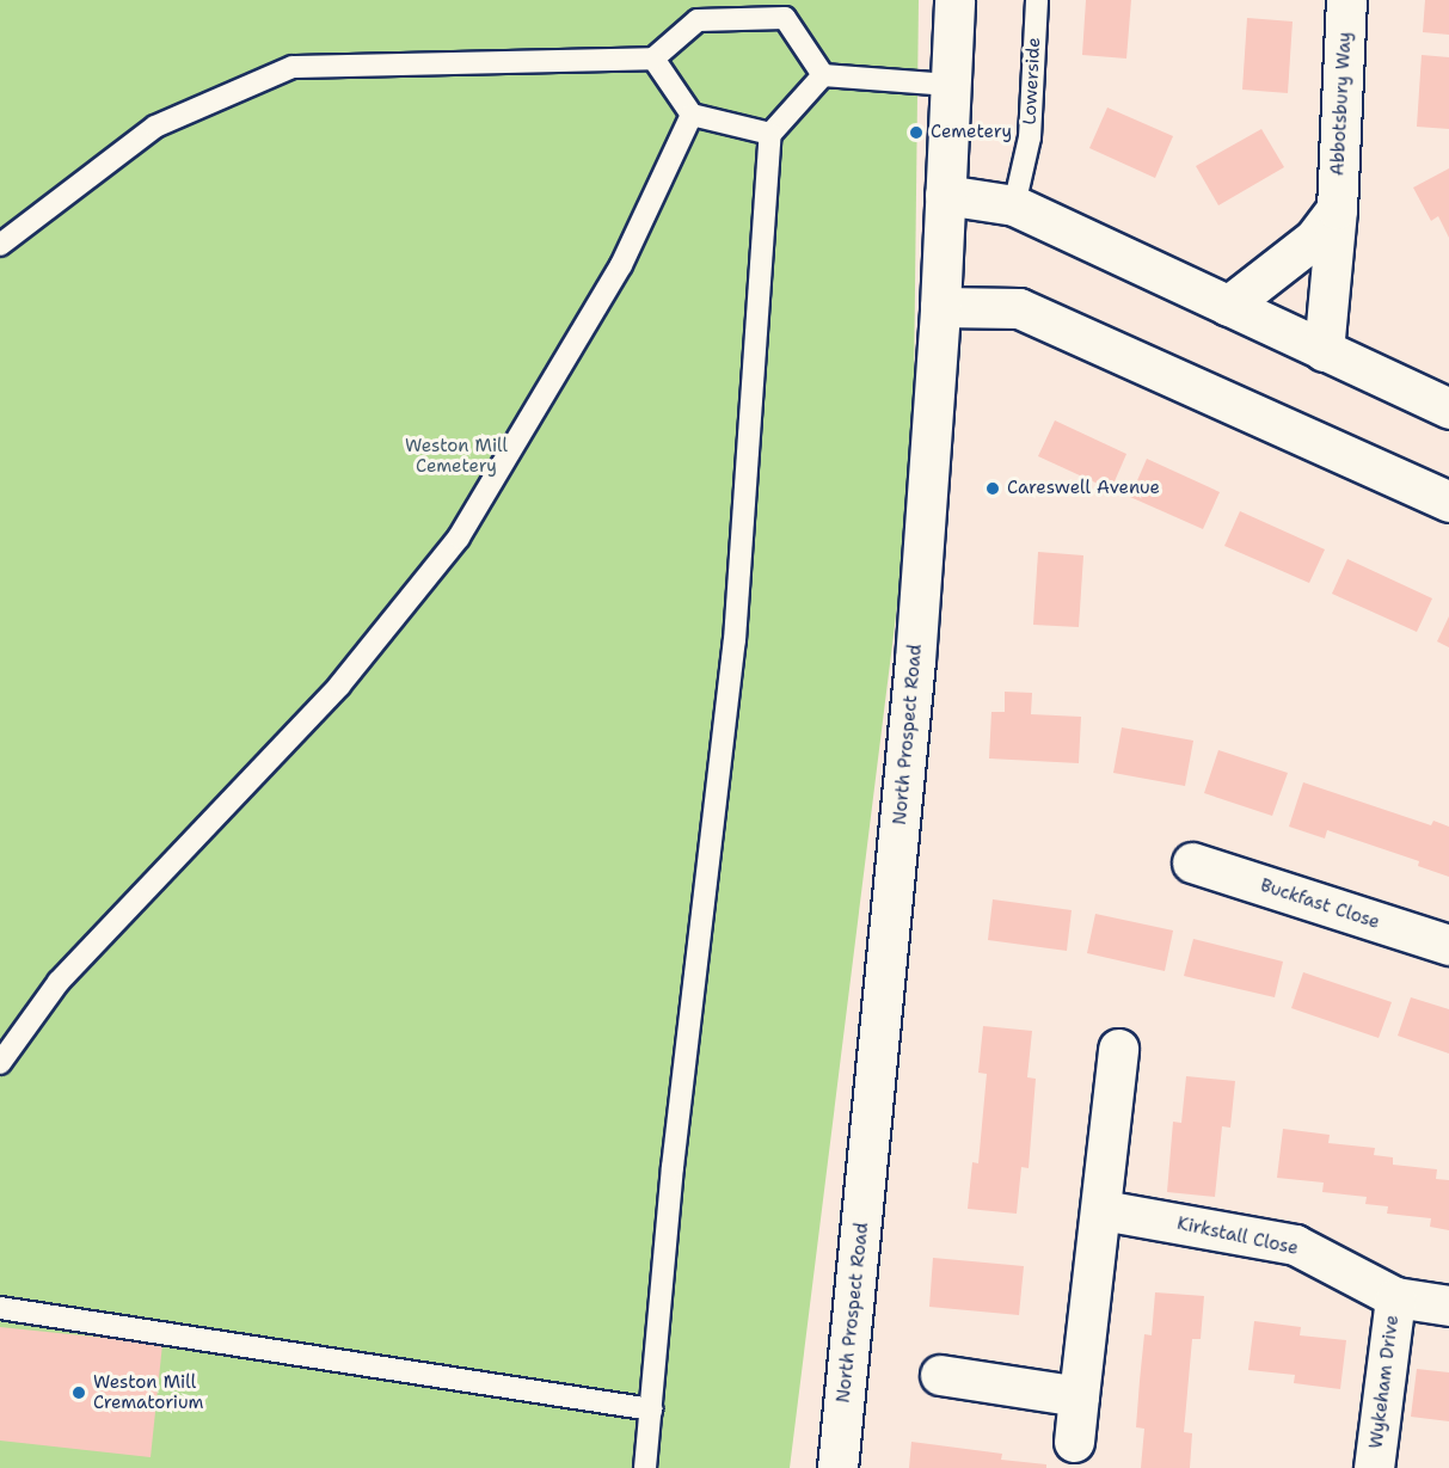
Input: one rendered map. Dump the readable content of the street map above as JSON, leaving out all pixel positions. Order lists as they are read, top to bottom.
{
  "streets": {
    "street": [
      "Abbotsbury Way",
      "North Prospect Road",
      "Buckfast Close",
      "Kirkstall Close",
      "Wykeham Drive"
    ],
    "lane": ["Lowerside"]
  },
  "crossings": [
    ["Kirkstall Close", "Wykeham Drive"]
  ],
  "parks": ["Weston Mill Cemetery"],
  "places": ["Cemetery", "Careswell Avenue", "Weston Mill Crematorium"]
}
